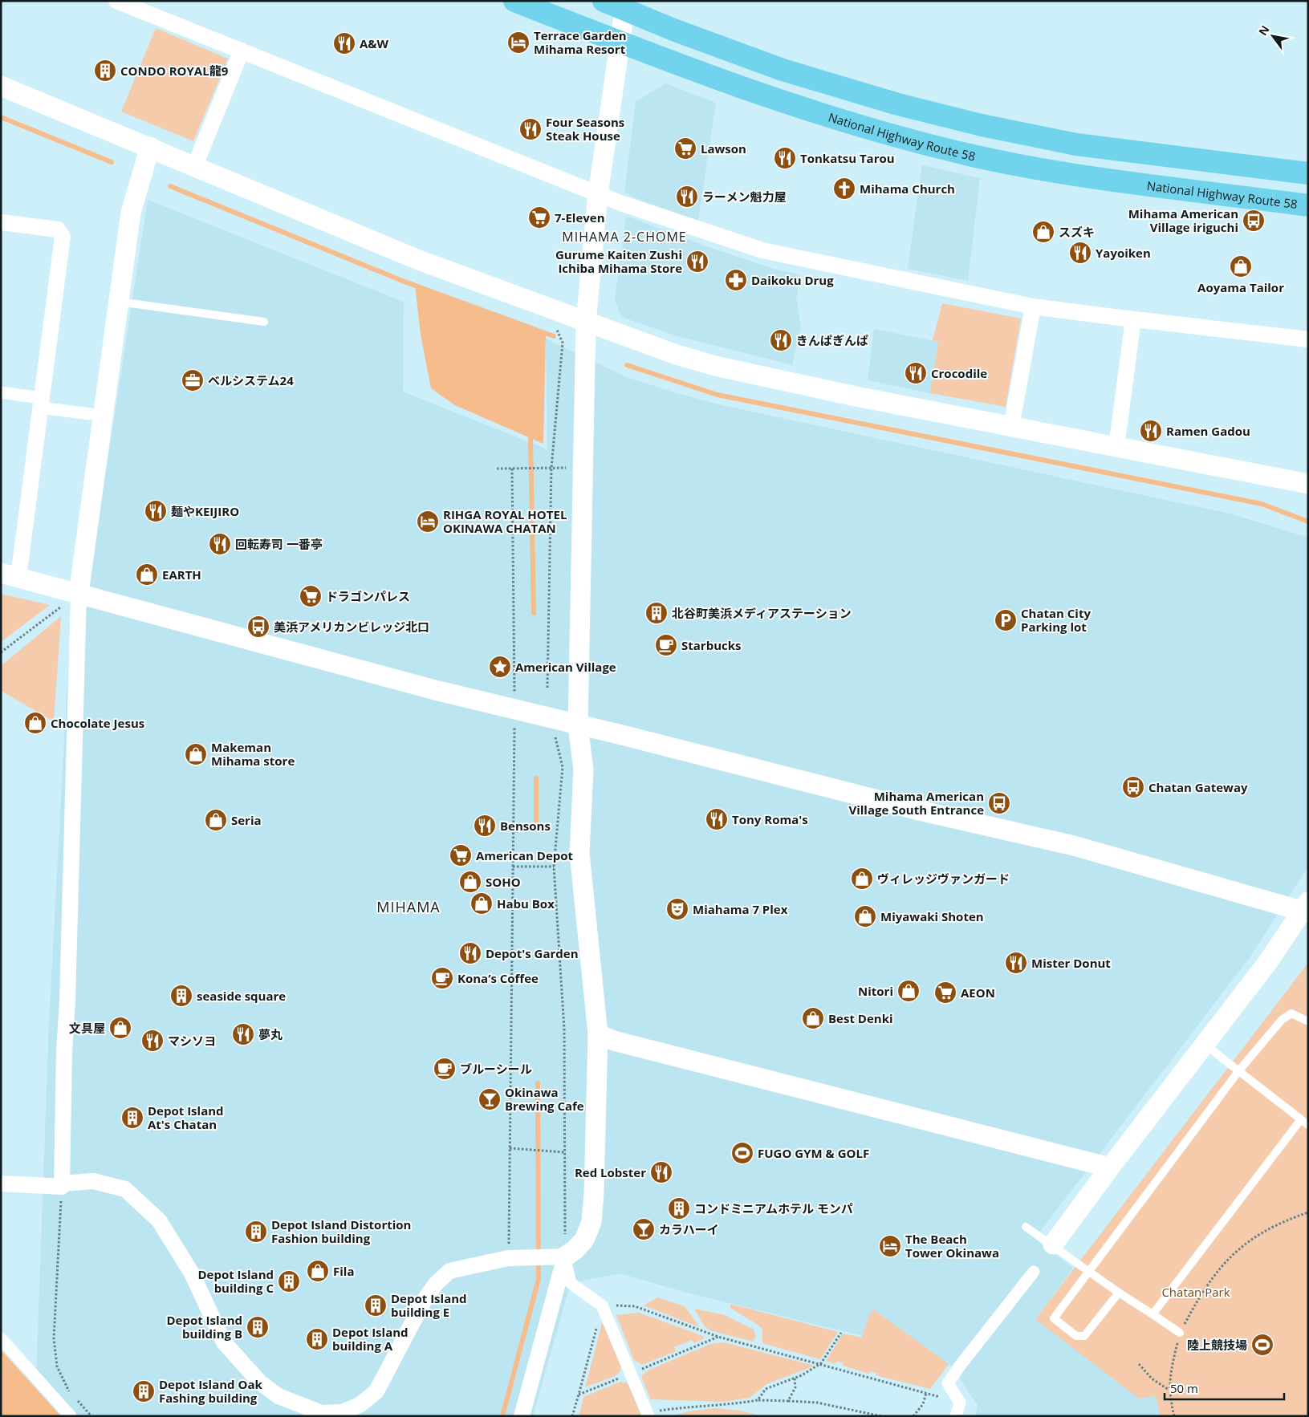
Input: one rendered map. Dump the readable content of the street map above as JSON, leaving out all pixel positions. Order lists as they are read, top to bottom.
{
  "streets": {
    "highway": ["National Highway Route 58"]
  },
  "districts": ["MIHAMA 2-CHOME", "MIHAMA"],
  "parks": ["Chatan Park"],
  "places": {
    "hotel": ["Terrace Garden Mihama Resort", "RIHGA ROYAL HOTEL OKINAWA CHATAN", "The Beach Tower Okinawa"],
    "restaurant": [
      "A&W",
      "Four Seasons Steak House",
      "Tonkatsu Tarou",
      "ラーメン魁力屋",
      "Yayoiken",
      "Gurume Kaiten Zushi Ichiba Mihama Store",
      "きんぱぎんぱ",
      "Crocodile",
      "Ramen Gadou",
      "麺やKEIJIRO",
      "回転寿司 一番亭",
      "Tony Roma's",
      "Bensons",
      "Depot's Garden",
      "Mister Donut",
      "夢丸",
      "マシソヨ",
      "Red Lobster"
    ],
    "building": [
      "CONDO ROYAL龍9",
      "北谷町美浜メディアステーション",
      "seaside square",
      "Depot Island At's Chatan",
      "コンドミニアムホテル モンパ",
      "Depot Island Distortion Fashion building",
      "Depot Island building C",
      "Depot Island building E",
      "Depot Island building B",
      "Depot Island building A",
      "Depot Island Oak Fashing building"
    ],
    "supermarket": [
      "Lawson",
      "7-Eleven",
      "ドラゴンパレス",
      "American Depot",
      "AEON"
    ],
    "church": ["Mihama Church"],
    "bus stop": [
      "Mihama American Village iriguchi",
      "美浜アメリカンビレッジ北口",
      "Chatan Gateway",
      "Mihama American Village South Entrance"
    ],
    "shop": [
      "スズキ",
      "Aoyama Tailor",
      "EARTH",
      "Chocolate Jesus",
      "Makeman Mihama store",
      "Seria",
      "ヴィレッジヴァンガード",
      "SOHO",
      "Habu Box",
      "Miyawaki Shoten",
      "Nitori",
      "Best Denki",
      "文具屋",
      "Fila"
    ],
    "pharmacy": ["Daikoku Drug"],
    "office": ["ベルシステム24"],
    "parking": ["Chatan City Parking lot"],
    "cafe": ["Starbucks", "Kona’s Coffee", "ブルーシール"],
    "place": ["American Village"],
    "theatre": ["Miahama 7 Plex"],
    "bar": ["Okinawa Brewing Cafe", "カラハーイ"],
    "sports": ["FUGO GYM & GOLF", "陸上競技場"]
  },
  "scale_bar": "50 m",
  "north": "top left"
}
